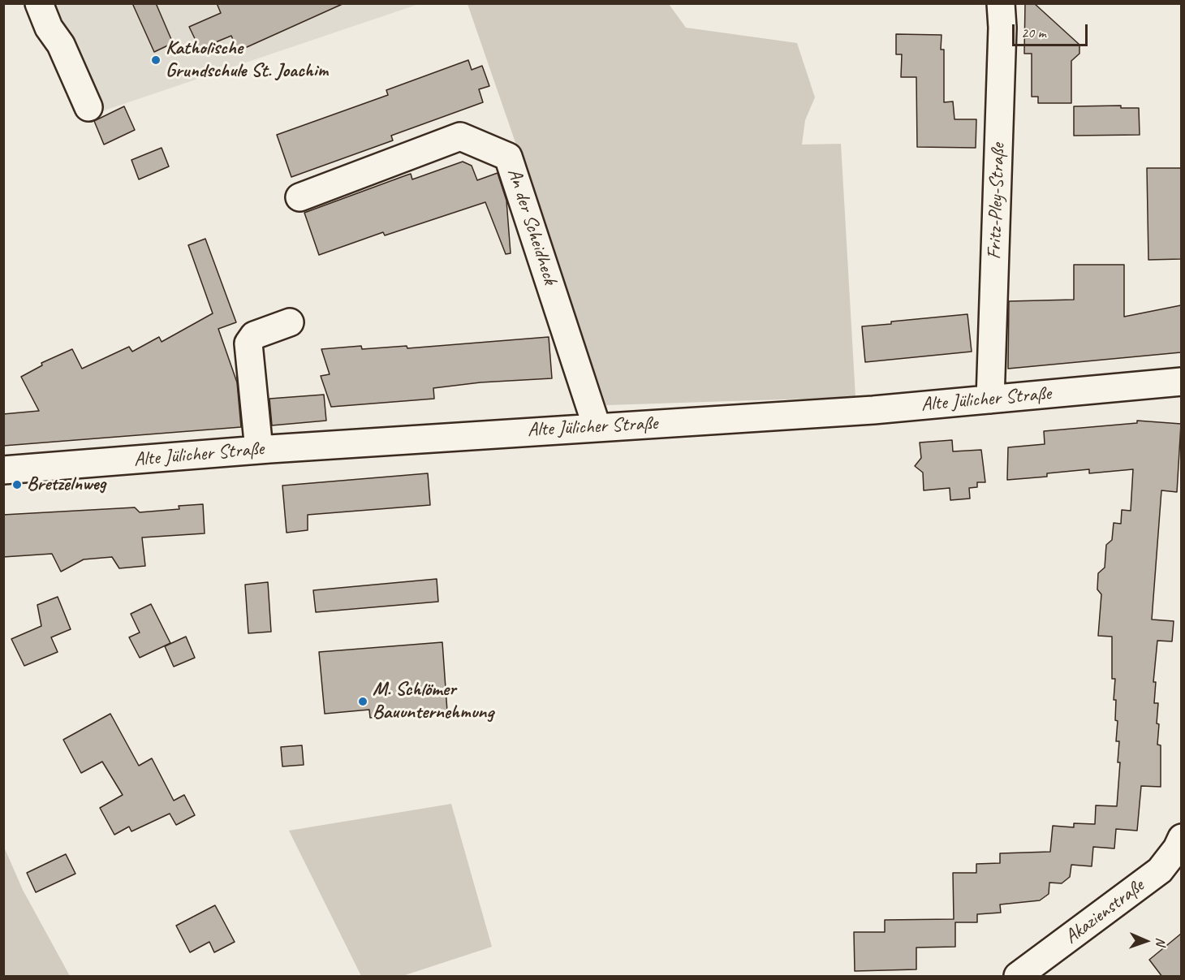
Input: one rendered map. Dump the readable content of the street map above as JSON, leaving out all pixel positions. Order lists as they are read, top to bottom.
{
  "streets": {
    "street": [
      "Fritz-Pley-Straße",
      "An der Scheidheck",
      "Alte Jülicher Straße",
      "Akazienstraße"
    ]
  },
  "crossings": [
    ["Fritz-Pley-Straße", "Alte Jülicher Straße"],
    ["An der Scheidheck", "Alte Jülicher Straße"]
  ],
  "places": ["Katholische Grundschule St. Joachim", "Bretzelnweg", "M. Schlömer Bauunternehmung"],
  "scale_bar": "20 m",
  "north": "right"
}
